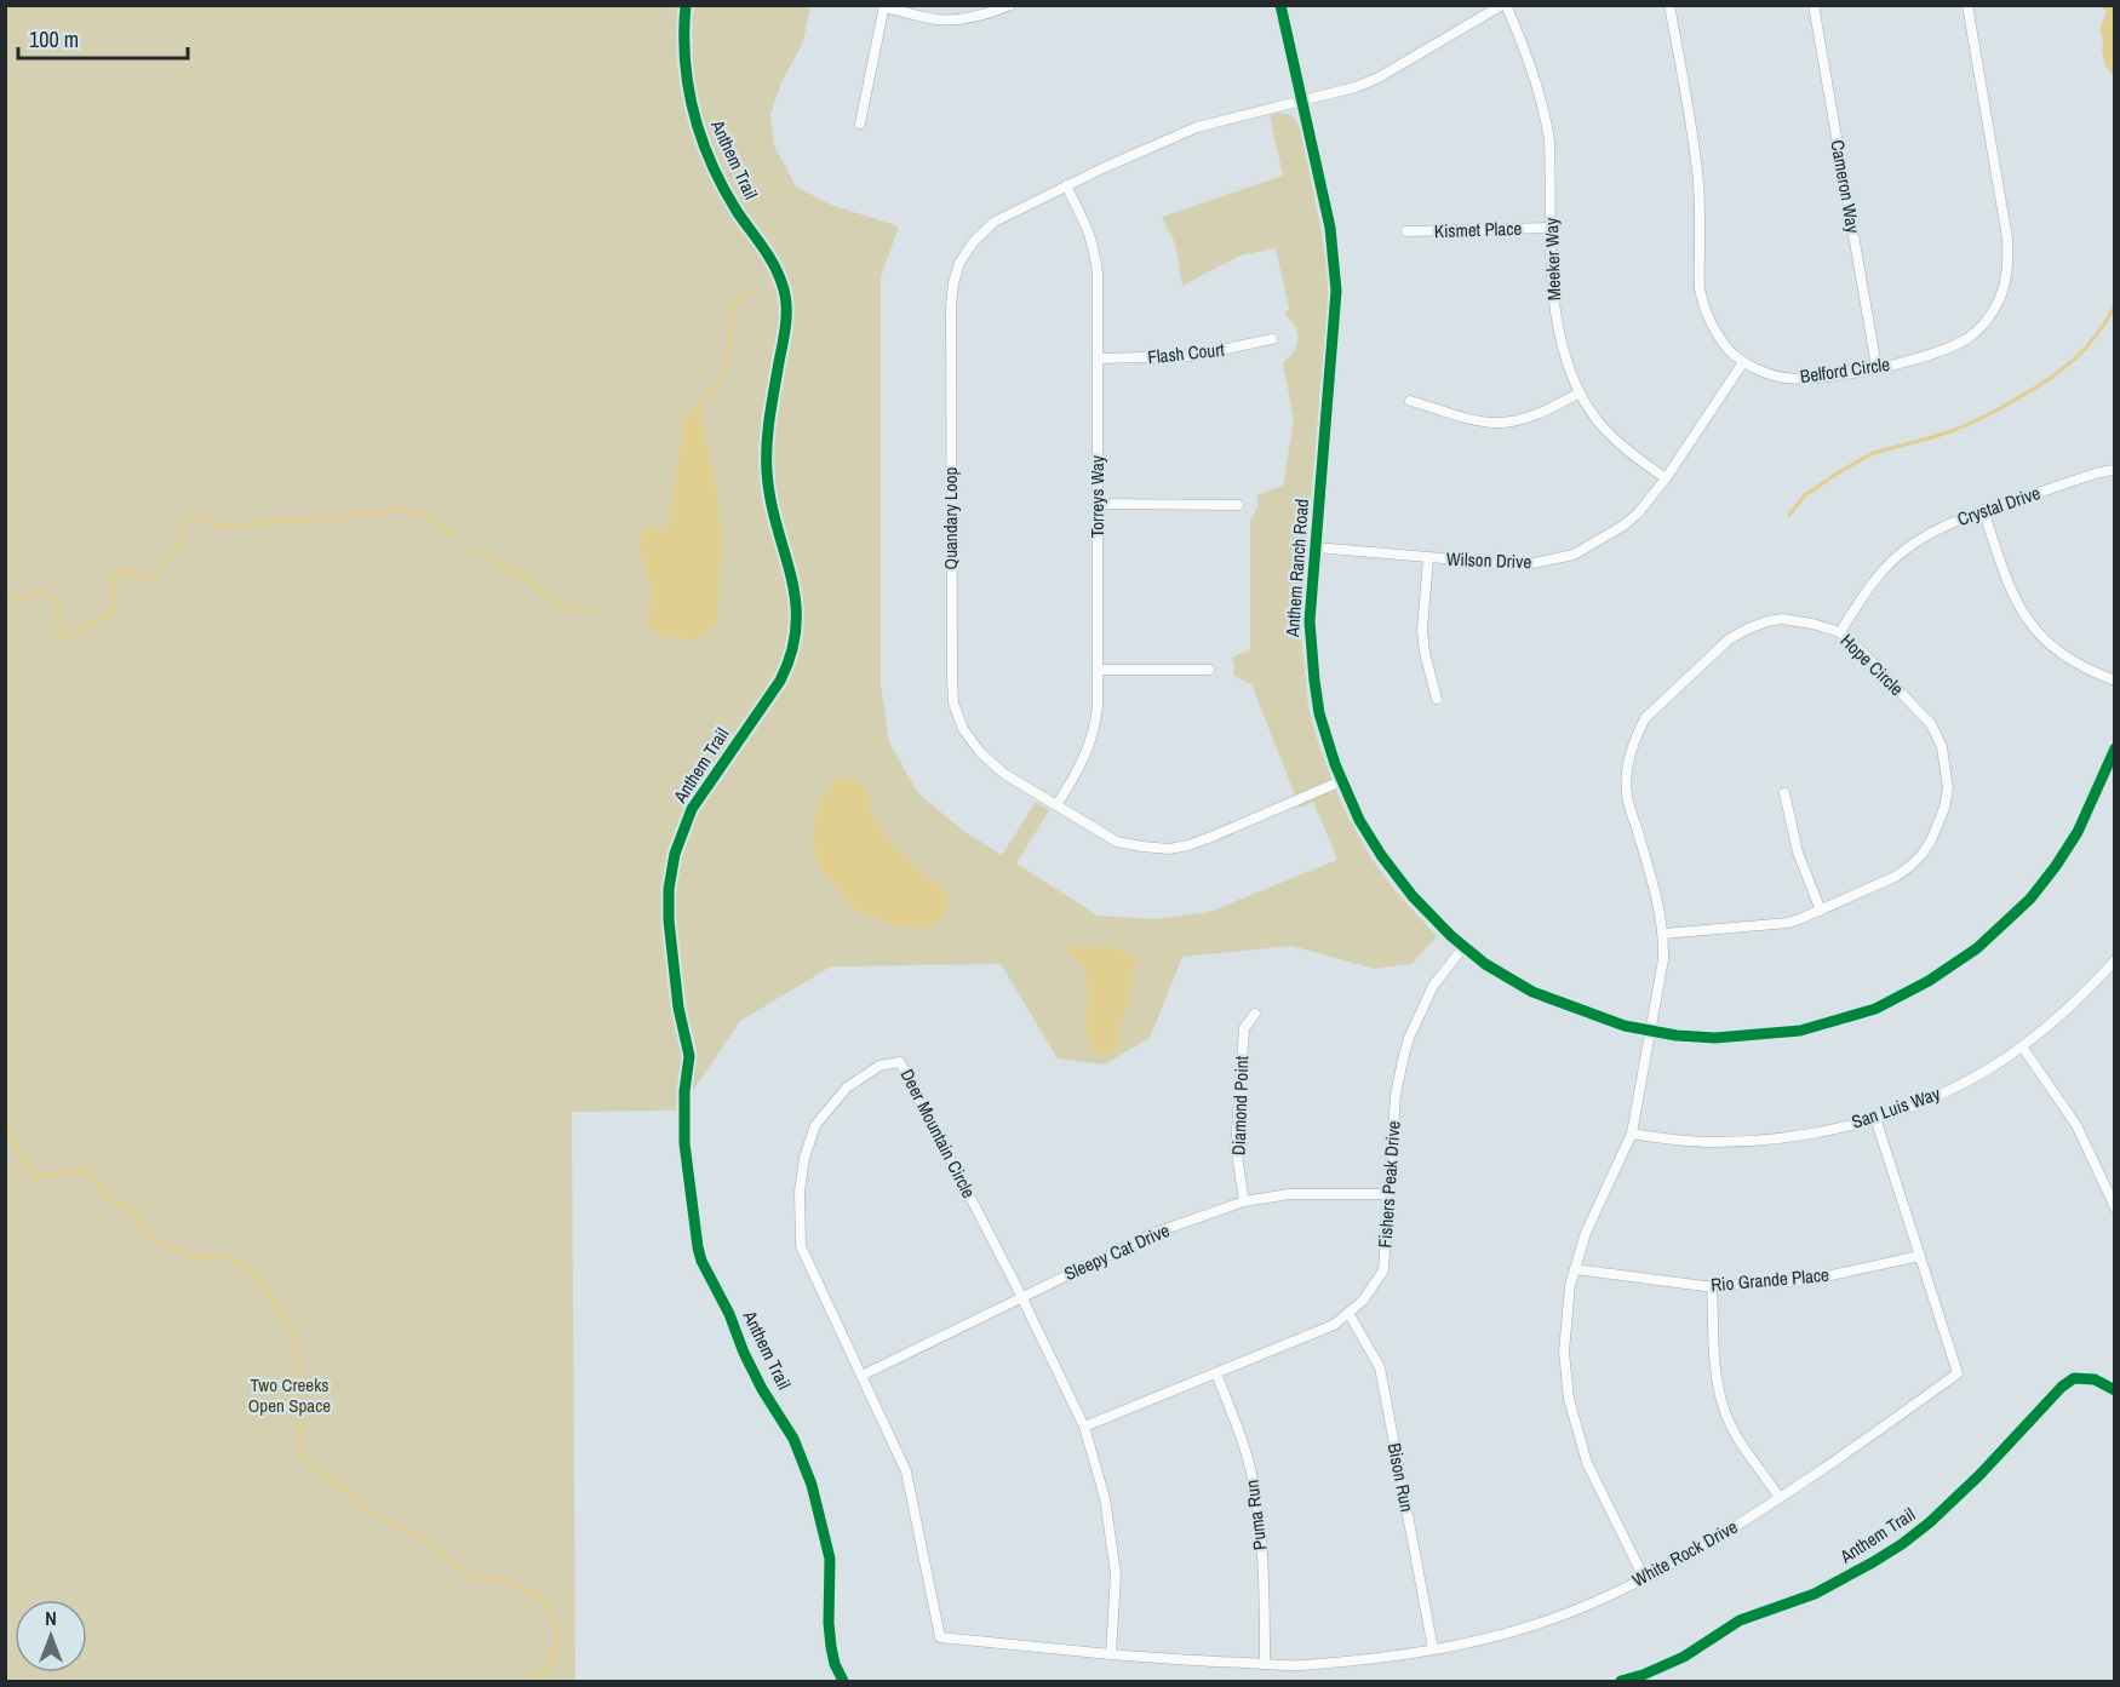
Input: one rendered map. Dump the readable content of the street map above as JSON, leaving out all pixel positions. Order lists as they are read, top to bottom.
{
  "streets": {
    "street": [
      "Cameron Way",
      "Kismet Place",
      "Meeker Way",
      "Flash Court",
      "Belford Circle",
      "Torreys Way",
      "Crystal Drive",
      "Quandary Loop",
      "Wilson Drive",
      "Anthem Ranch Road",
      "Hope Circle",
      "Diamond Point",
      "San Luis Way",
      "Deer Mountain Circle",
      "Fishers Peak Drive",
      "Sleepy Cat Drive",
      "Rio Grande Place",
      "Bison Run",
      "Puma Run",
      "White Rock Drive"
    ],
    "cycle path": ["Anthem Trail"]
  },
  "crossings": [
    ["Cameron Way", "Belford Circle"],
    ["Kismet Place", "Meeker Way"],
    ["Meeker Way", "Wilson Drive"],
    ["Flash Court", "Torreys Way"],
    ["Belford Circle", "Wilson Drive"],
    ["Torreys Way", "Quandary Loop"],
    ["Crystal Drive", "Hope Circle"],
    ["Quandary Loop", "Anthem Ranch Road"],
    ["Wilson Drive", "Anthem Ranch Road"],
    ["Anthem Ranch Road", "Hope Circle"],
    ["Anthem Ranch Road", "Fishers Peak Drive"],
    ["Hope Circle", "San Luis Way"],
    ["Hope Circle", "Rio Grande Place"],
    ["Hope Circle", "White Rock Drive"],
    ["Diamond Point", "Sleepy Cat Drive"],
    ["San Luis Way", "White Rock Drive"],
    ["Deer Mountain Circle", "Fishers Peak Drive"],
    ["Deer Mountain Circle", "Sleepy Cat Drive"],
    ["Deer Mountain Circle", "White Rock Drive"],
    ["Fishers Peak Drive", "Sleepy Cat Drive"],
    ["Fishers Peak Drive", "Bison Run"],
    ["Fishers Peak Drive", "Puma Run"],
    ["Rio Grande Place", "White Rock Drive"],
    ["Bison Run", "White Rock Drive"],
    ["Puma Run", "White Rock Drive"]
  ],
  "parks": ["Two Creeks Open Space"],
  "scale_bar": "100 m",
  "north": "top"
}
